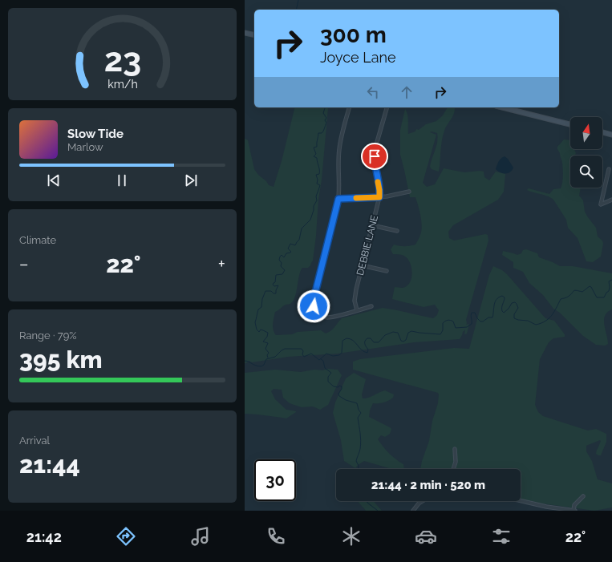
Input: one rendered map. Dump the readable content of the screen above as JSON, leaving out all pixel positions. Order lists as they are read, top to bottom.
{
  "streets": {
    "street": ["DEBBIE LANE"]
  },
  "north": "top",
  "page": {
    "turn": ["300 m", "Joyce Lane"],
    "song": ["Slow Tide", "Marlow"],
    "tile": [
      "Climate",
      ["Range · 79%", "395 km"],
      ["Arrival", "21:44"]
    ],
    "heat": ["−", "22°", "+"],
    "limit": "30",
    "trip": "21:44 · 2 min · 520 m",
    "tabs": ["21:42", "22°"],
    "gauge": ["23", "km/h"]
  }
}
